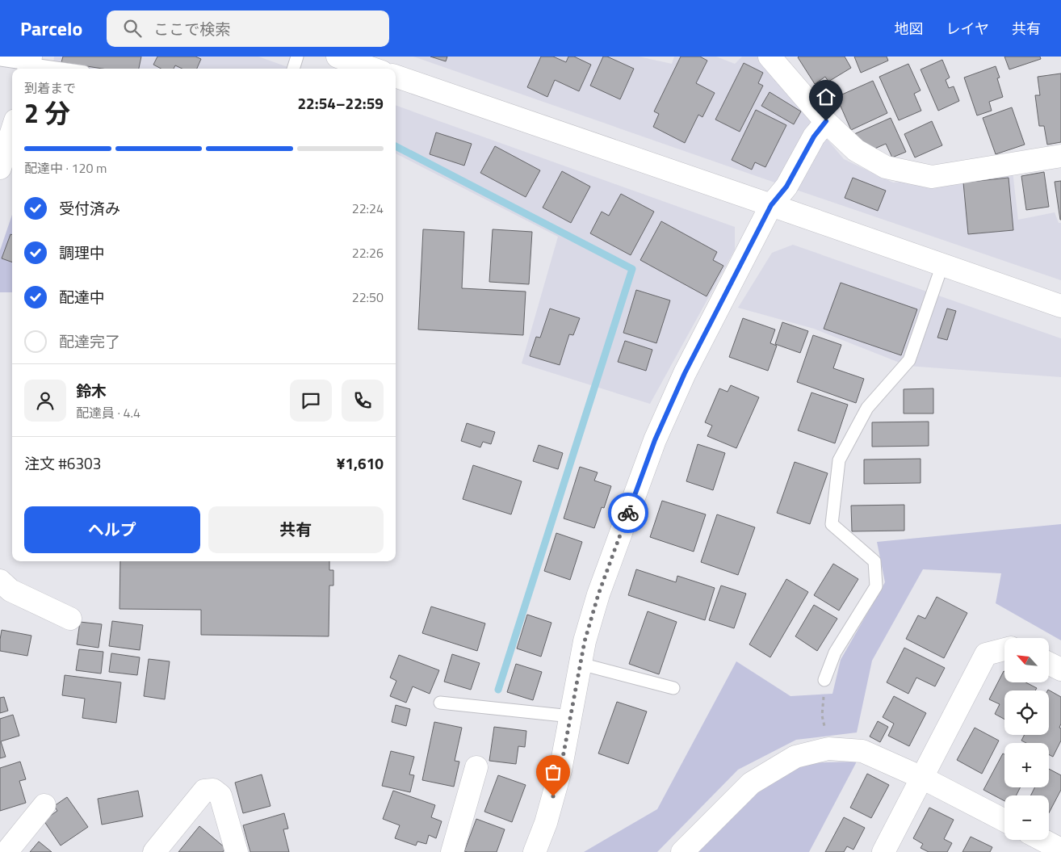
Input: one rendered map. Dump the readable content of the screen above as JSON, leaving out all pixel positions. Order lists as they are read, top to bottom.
{
  "north": "top left",
  "page": {
    "header": "Parcelo",
    "search": "ここで検索",
    "nav": ["地図", "レイヤ", "共有"],
    "heading": ["2 分", "到着まで", "22:54–22:59"],
    "panel": [
      "鈴木",
      "配達員 · 4.4",
      "注文 #6303",
      "¥1,610"
    ],
    "bar": "配達中 · 120 m",
    "list": [
      ["受付済み", "22:24"],
      ["調理中", "22:26"],
      ["配達中", "22:50"],
      "配達完了"
    ],
    "buttons": ["ヘルプ", "共有"],
    "map_buttons": ["+", "−"]
  }
}
